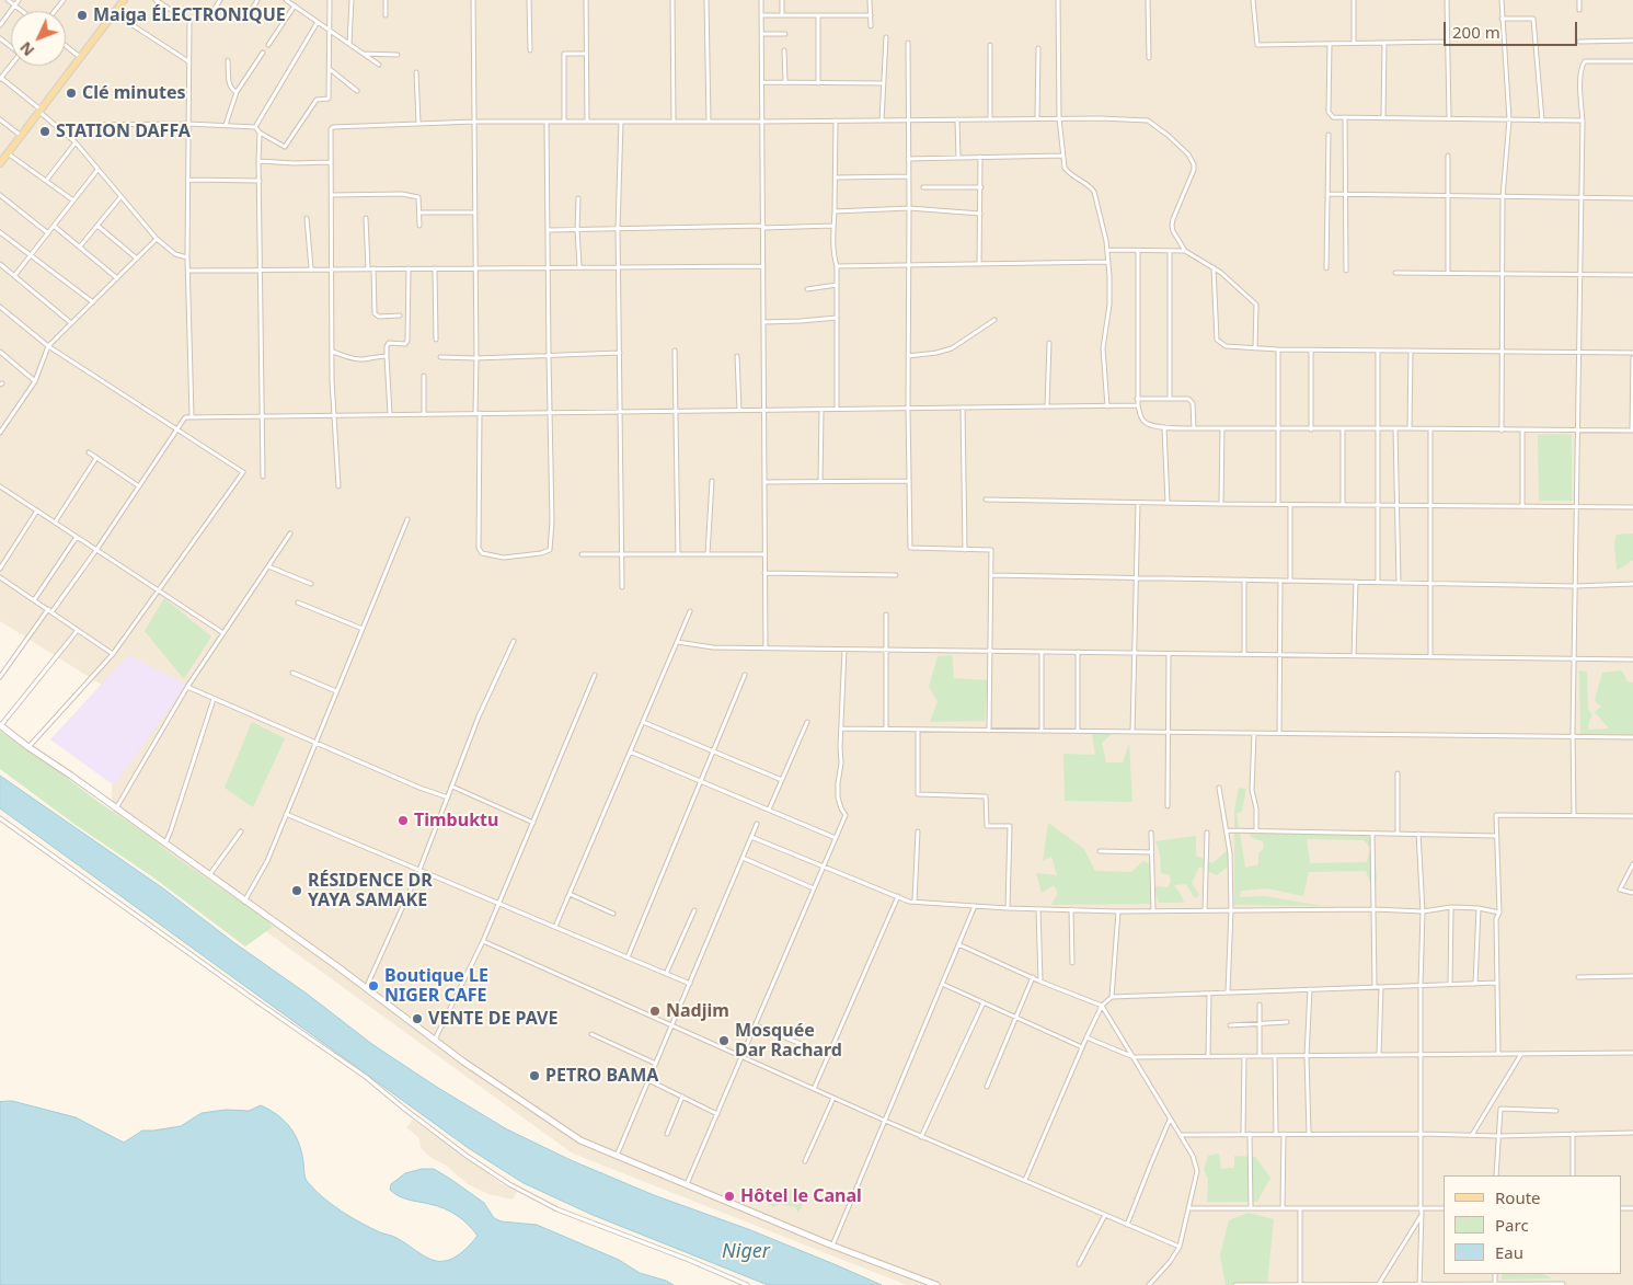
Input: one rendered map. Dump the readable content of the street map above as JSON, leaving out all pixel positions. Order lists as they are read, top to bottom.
{
  "water": ["Niger"],
  "places": [
    "Maiga ÉLECTRONIQUE",
    "Clé minutes",
    "STATION DAFFA",
    "Timbuktu",
    "RÉSIDENCE DR YAYA SAMAKE",
    "Boutique LE NIGER CAFE",
    "Nadjim",
    "VENTE DE PAVE",
    "Mosquée Dar Rachard",
    "PETRO BAMA",
    "Hôtel le Canal"
  ],
  "legend": ["Route", "Parc", "Eau"],
  "scale_bar": "200 m",
  "north": "bottom left"
}
